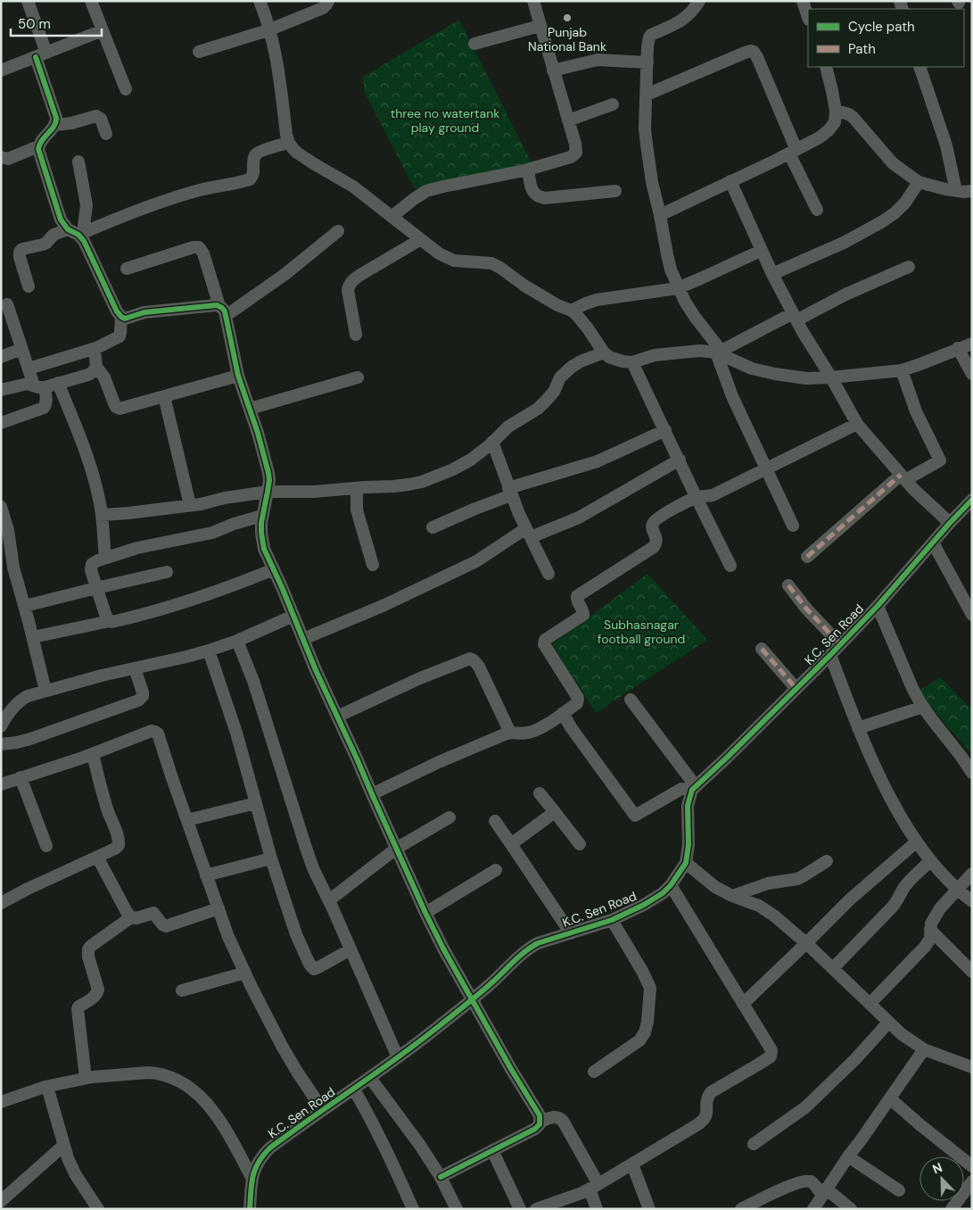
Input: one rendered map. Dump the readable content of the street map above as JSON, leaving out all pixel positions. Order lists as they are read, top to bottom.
{
  "streets": {
    "street": ["K.C. Sen Road"]
  },
  "parks": ["three no watertank play ground", "Subhasnagar football ground"],
  "places": ["Punjab National Bank"],
  "legend": ["Cycle path", "Path"],
  "scale_bar": "50 m",
  "north": "top left"
}
